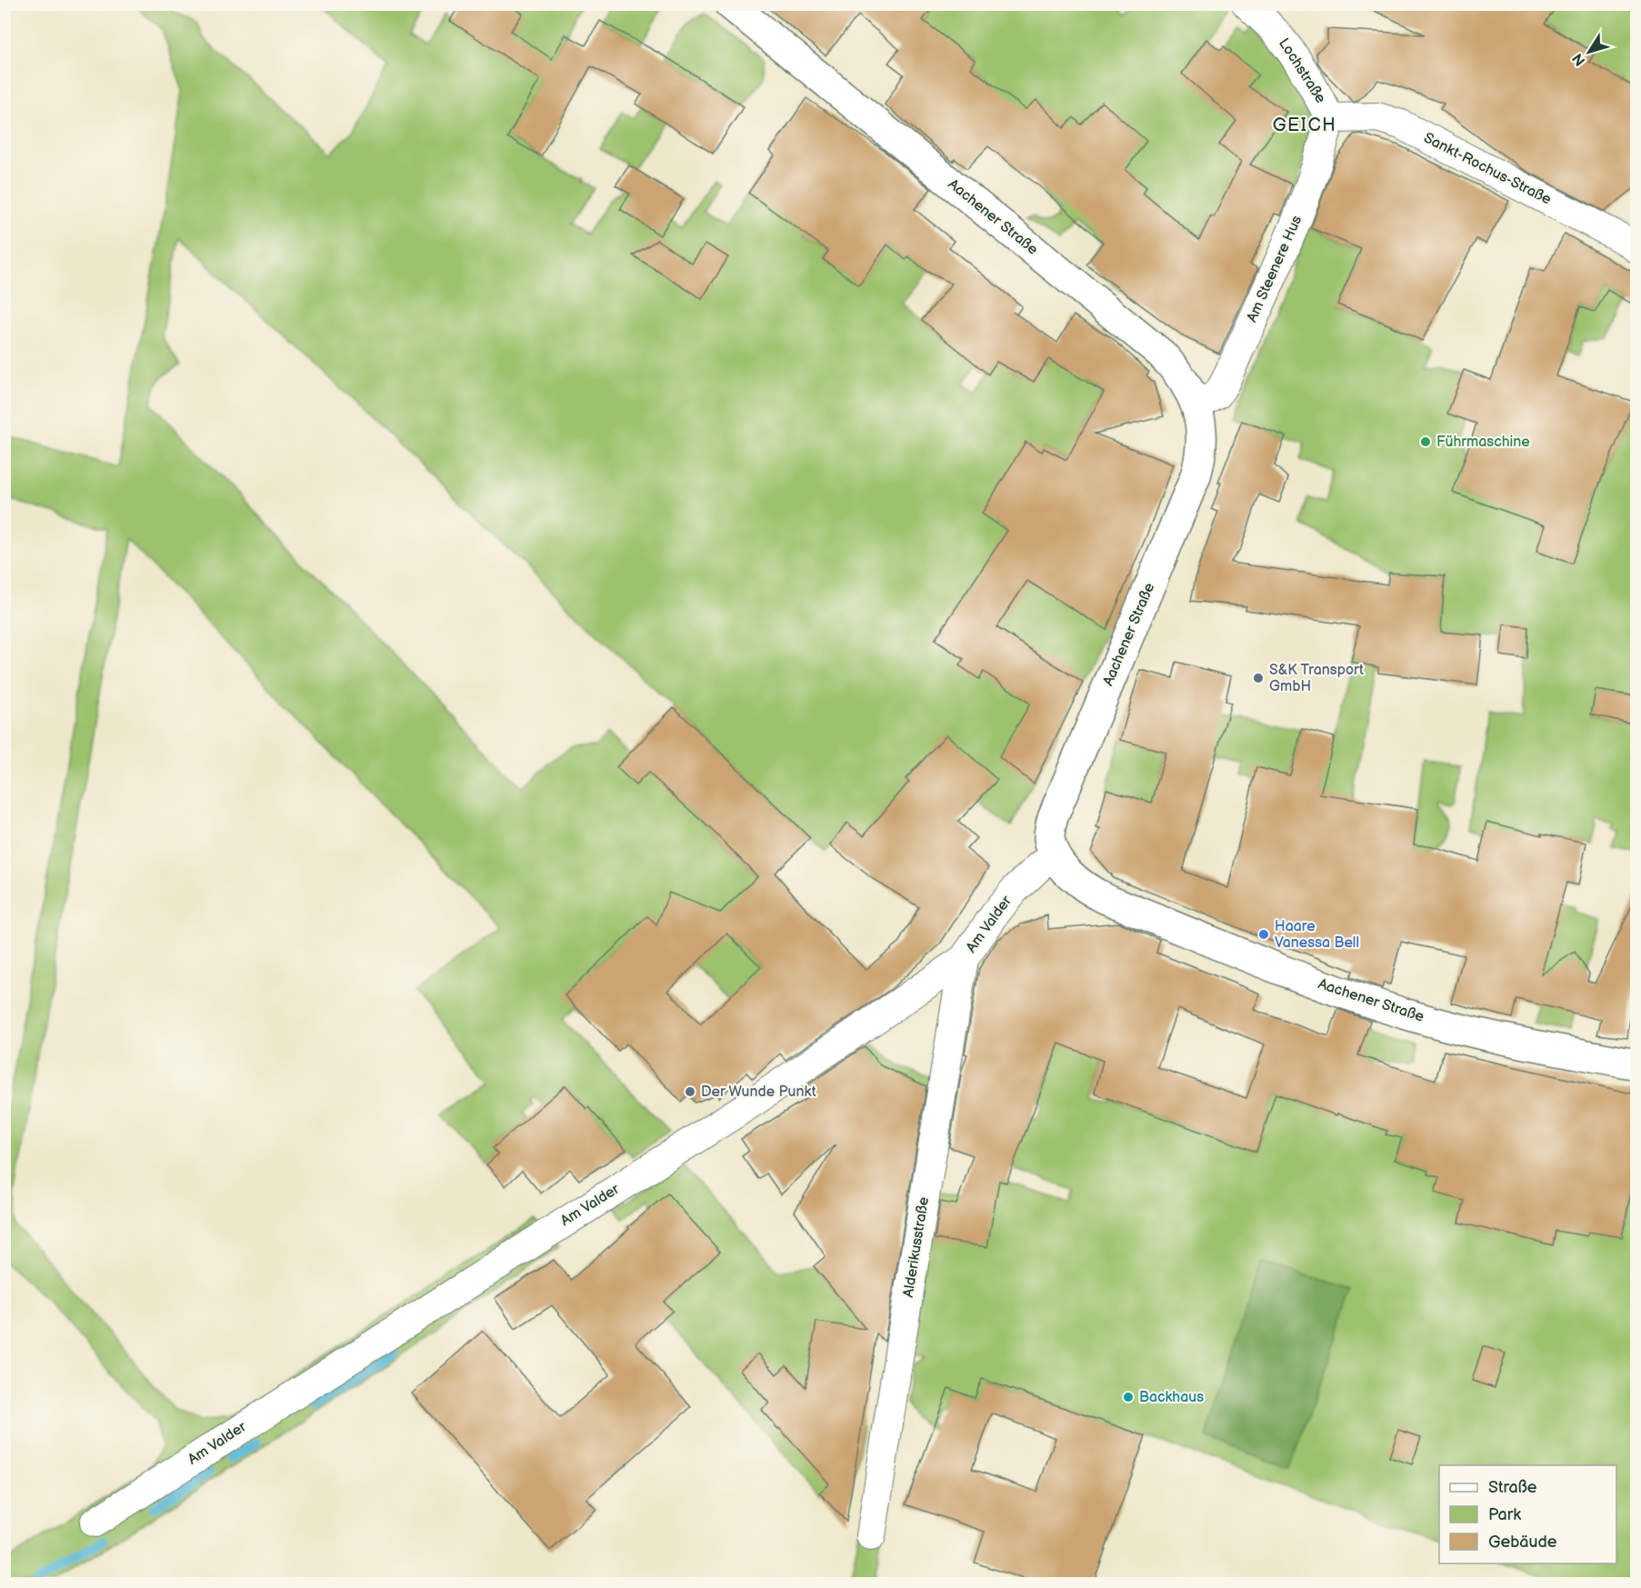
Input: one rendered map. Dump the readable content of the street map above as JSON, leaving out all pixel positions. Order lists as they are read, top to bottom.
{
  "streets": {
    "street": [
      "Lochstraße",
      "Sankt-Rochus-Straße",
      "Aachener Straße",
      "Am Steenere Hus",
      "Am Valder",
      "Alderikusstraße"
    ]
  },
  "crossings": [
    ["Lochstraße", "Sankt-Rochus-Straße"],
    ["Lochstraße", "Am Steenere Hus"],
    ["Sankt-Rochus-Straße", "Am Steenere Hus"],
    ["Aachener Straße", "Am Steenere Hus"],
    ["Aachener Straße", "Am Valder"],
    ["Am Valder", "Alderikusstraße"]
  ],
  "districts": ["GEICH"],
  "places": [
    "Führmaschine",
    "S&K Transport GmbH",
    "Haare Vanessa Bell",
    "Der Wunde Punkt",
    "Backhaus"
  ],
  "legend": ["Straße", "Park", "Gebäude"],
  "north": "bottom left"
}
